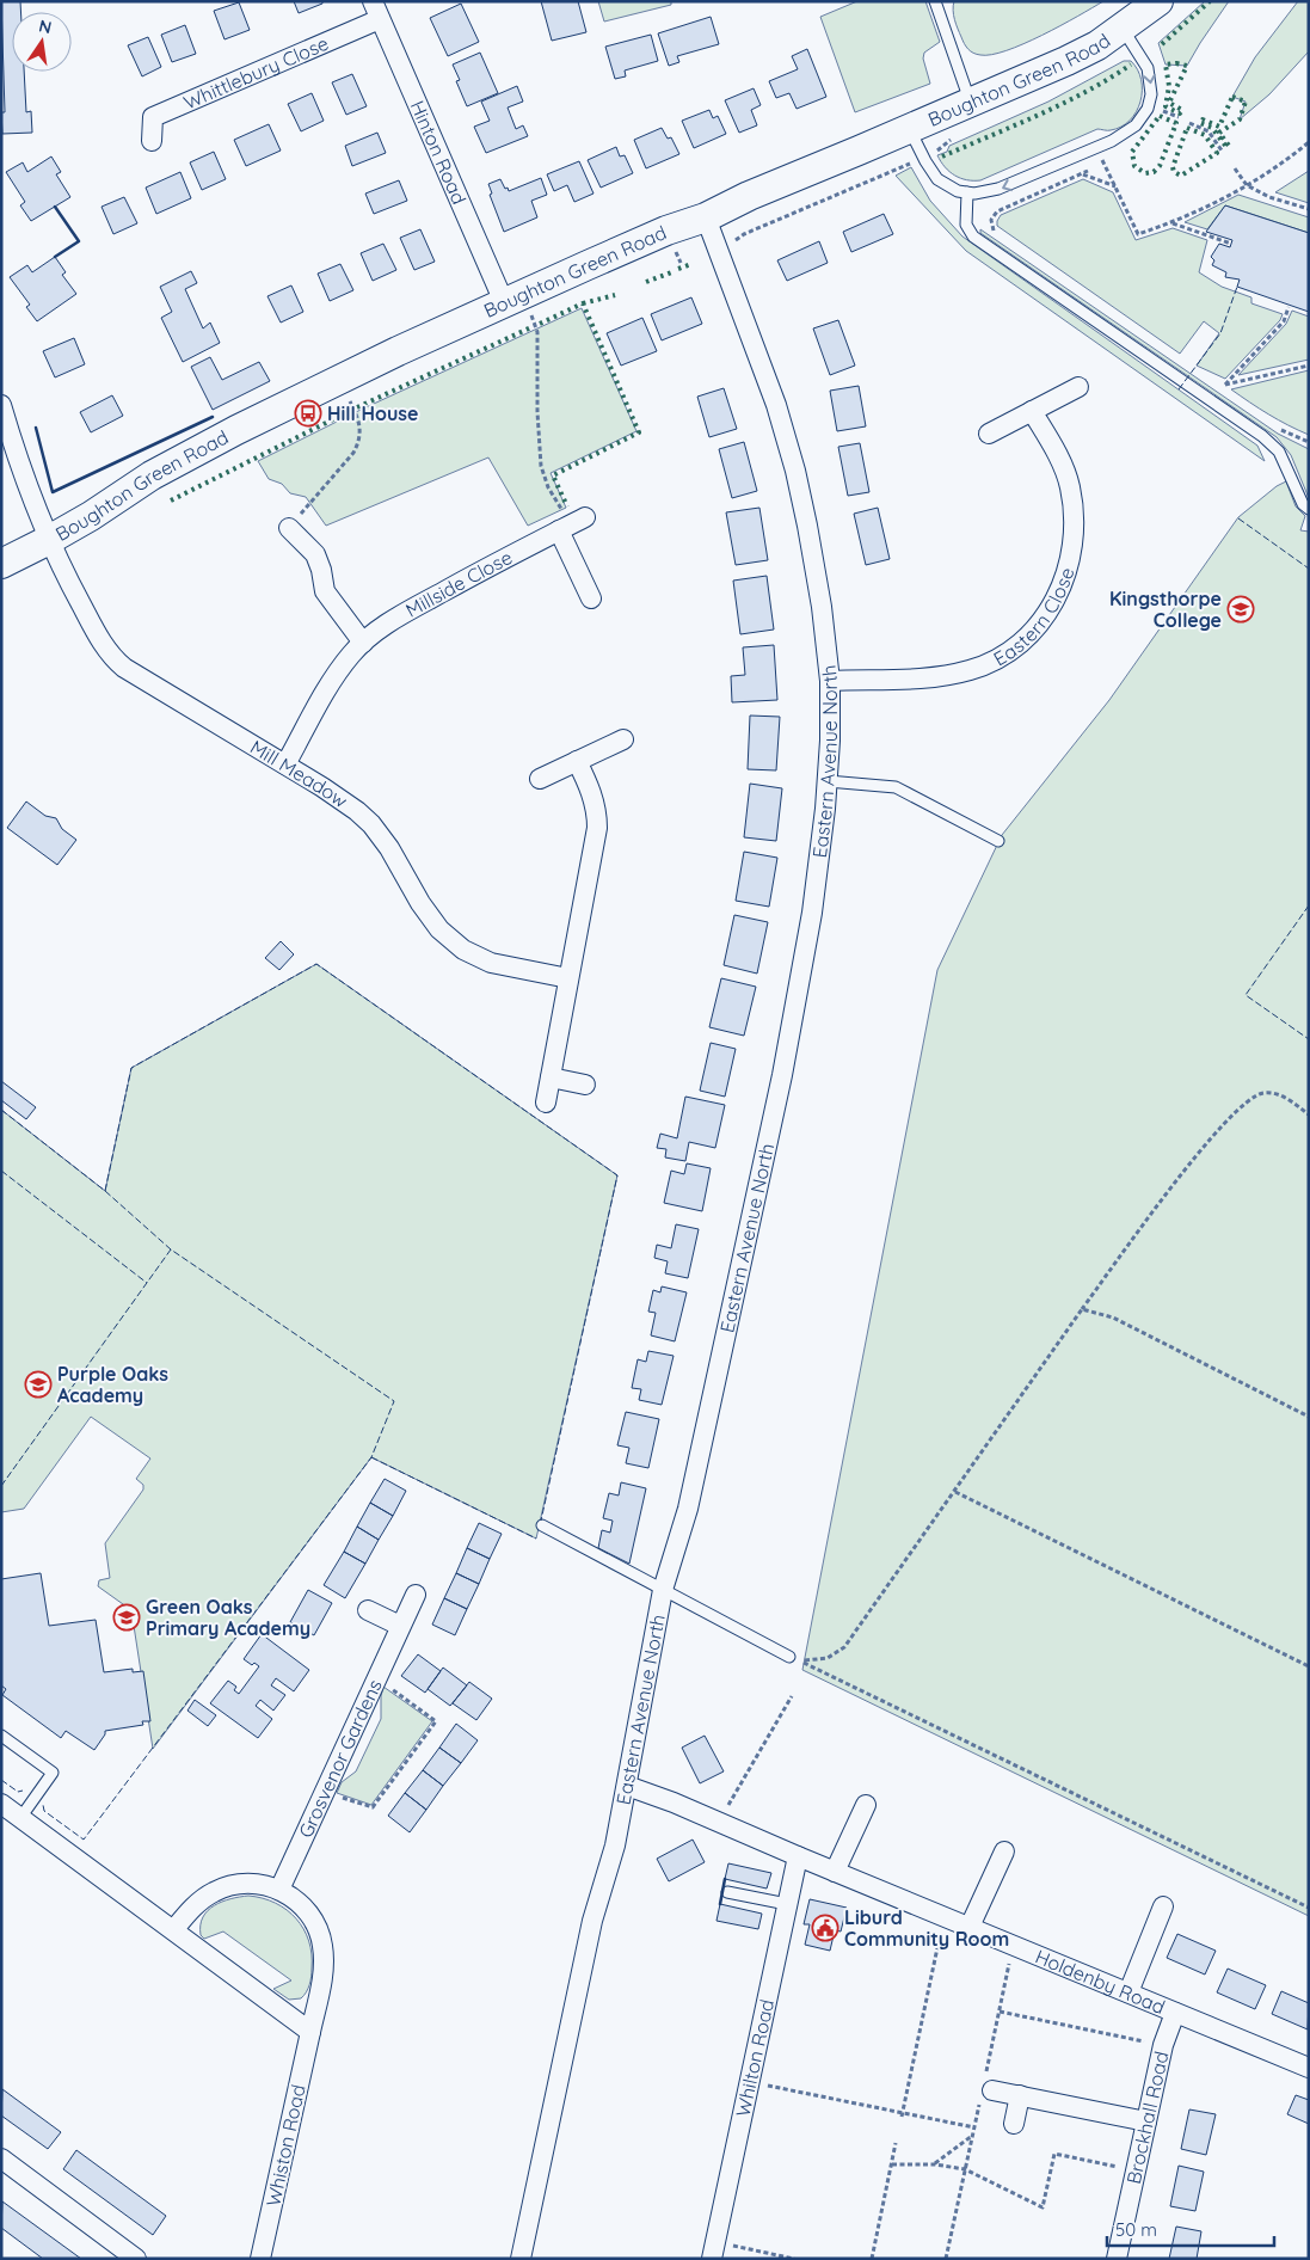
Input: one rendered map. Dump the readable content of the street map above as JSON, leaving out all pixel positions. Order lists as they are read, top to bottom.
{
  "streets": {
    "street": [
      "Whittlebury Close",
      "Boughton Green Road",
      "Hinton Road",
      "Millside Close",
      "Eastern Close",
      "Eastern Avenue North",
      "Mill Meadow",
      "Grosvenor Gardens",
      "Holdenby Road",
      "Whilton Road",
      "Brockhall Road",
      "Whiston Road"
    ]
  },
  "crossings": [
    ["Whittlebury Close", "Hinton Road"],
    ["Boughton Green Road", "Hinton Road"],
    ["Boughton Green Road", "Eastern Avenue North"],
    ["Boughton Green Road", "Mill Meadow"],
    ["Millside Close", "Mill Meadow"],
    ["Eastern Close", "Eastern Avenue North"],
    ["Eastern Avenue North", "Holdenby Road"],
    ["Grosvenor Gardens", "Whiston Road"],
    ["Holdenby Road", "Whilton Road"],
    ["Holdenby Road", "Brockhall Road"]
  ],
  "places": {
    "bus stop": ["Hill House"],
    "school or university": ["Kingsthorpe College", "Purple Oaks Academy", "Green Oaks Primary Academy"],
    "public building": ["Liburd Community Room"]
  },
  "scale_bar": "50 m",
  "north": "top"
}
